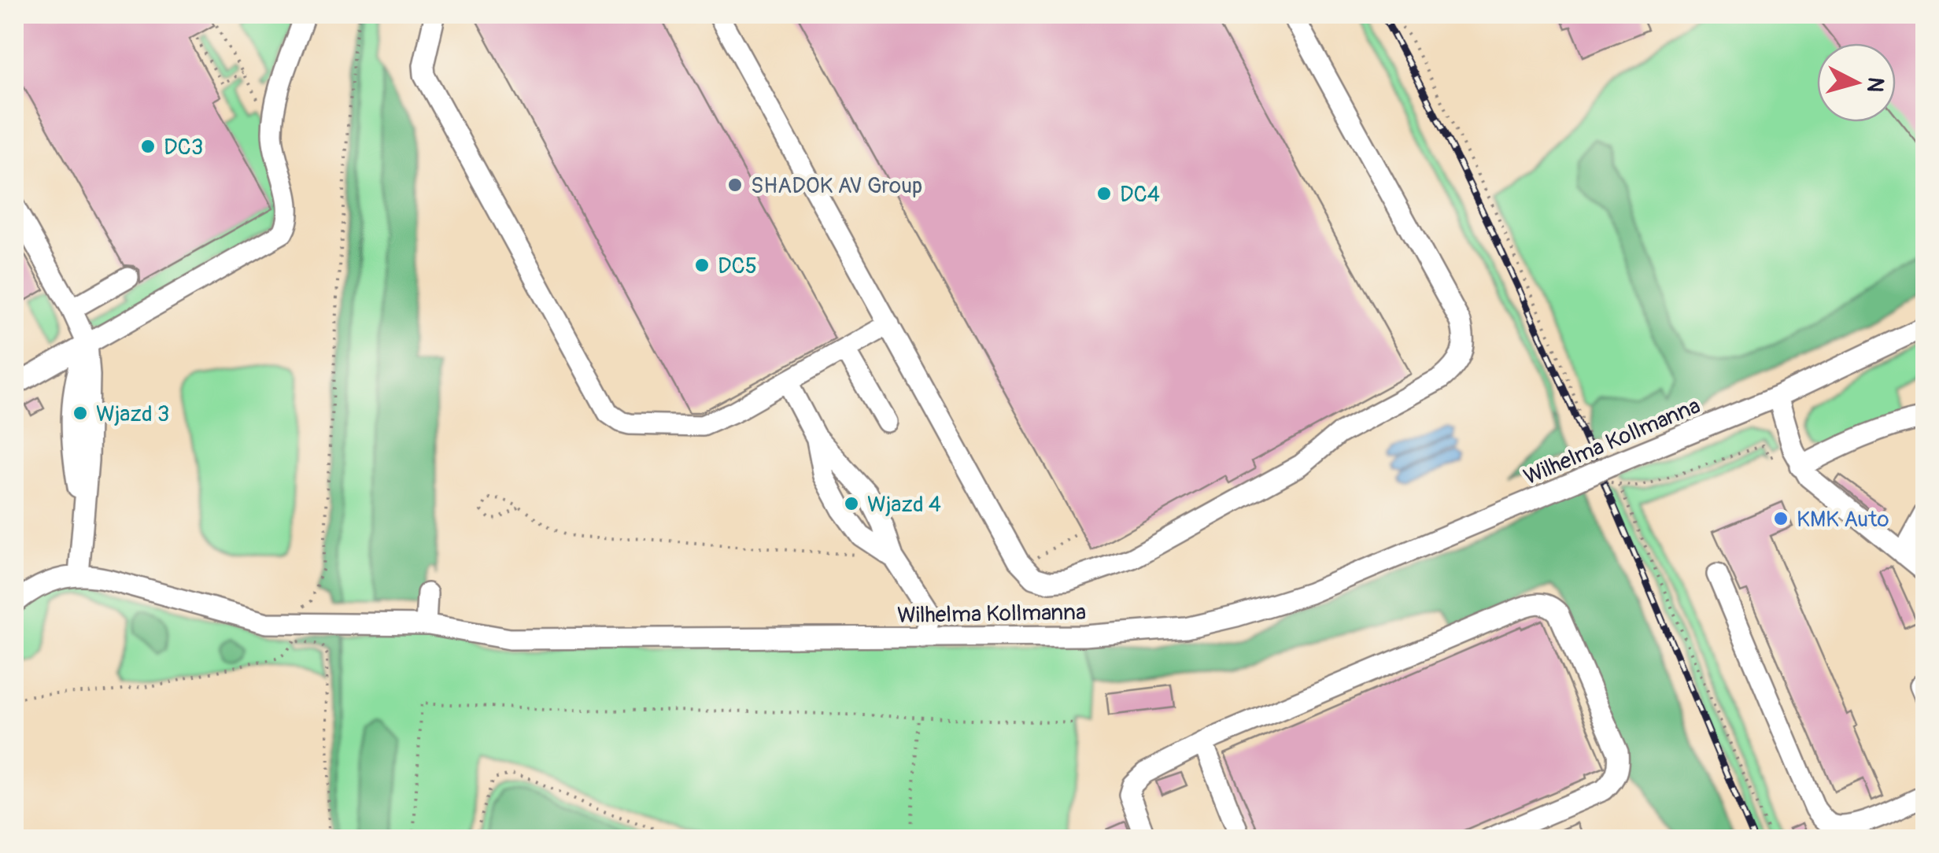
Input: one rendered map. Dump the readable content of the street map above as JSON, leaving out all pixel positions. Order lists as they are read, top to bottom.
{
  "streets": {
    "street": ["Wilhelma Kollmanna"]
  },
  "places": [
    "DC3",
    "SHADOK AV Group",
    "DC4",
    "DC5",
    "Wjazd 3",
    "Wjazd 4",
    "KMK Auto"
  ],
  "north": "right"
}
